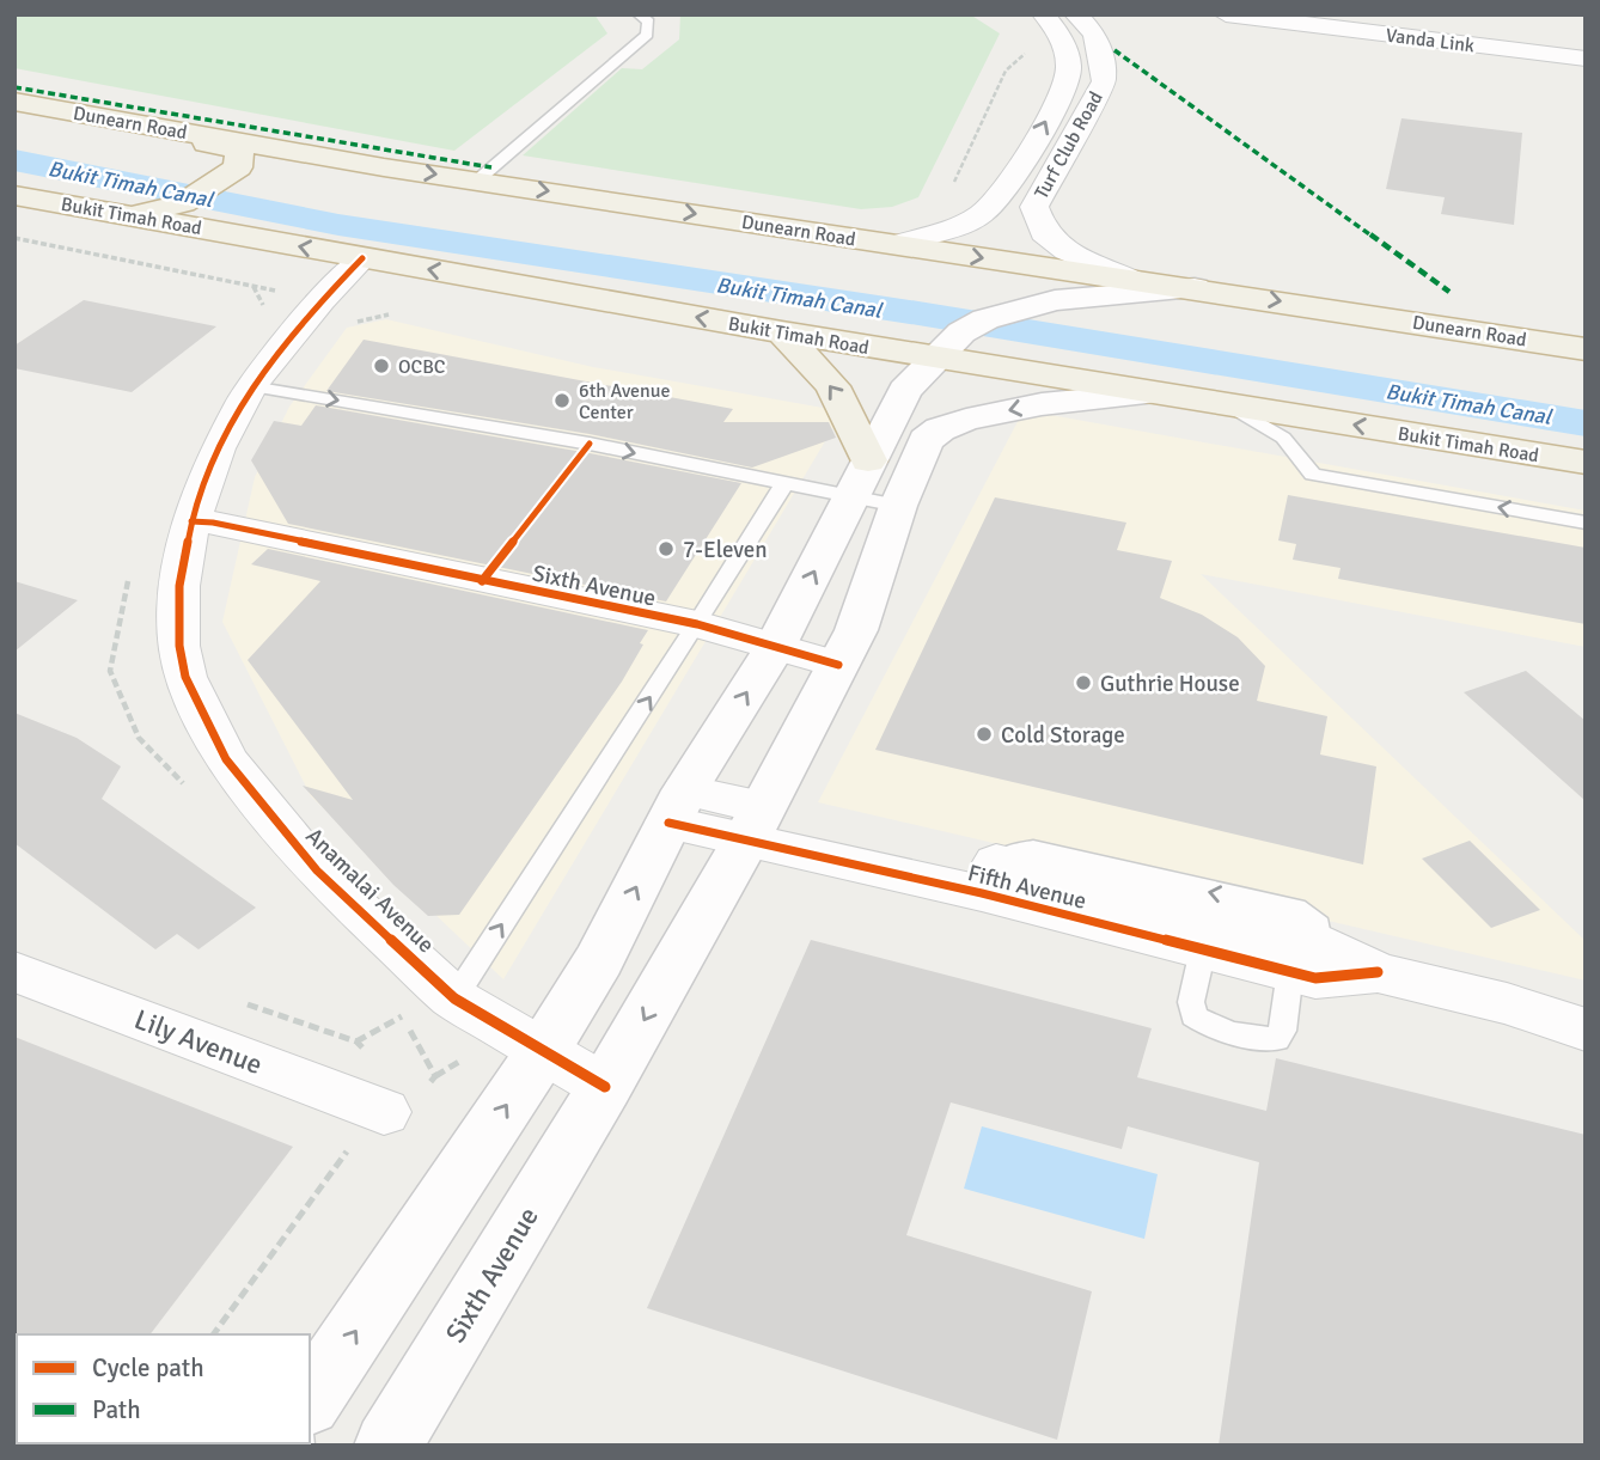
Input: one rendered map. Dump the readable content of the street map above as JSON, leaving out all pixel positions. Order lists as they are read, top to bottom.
{
  "streets": {
    "highway": ["Dunearn Road", "Bukit Timah Road"],
    "main road": ["Sixth Avenue"],
    "street": [
      "Vanda Link",
      "Turf Club Road",
      "Fifth Avenue",
      "Anamalai Avenue",
      "Lily Avenue"
    ]
  },
  "crossings": [
    ["Dunearn Road", "Turf Club Road"],
    ["Bukit Timah Road", "Sixth Avenue"],
    ["Bukit Timah Road", "Anamalai Avenue"],
    ["Sixth Avenue", "Fifth Avenue"],
    ["Sixth Avenue", "Anamalai Avenue"]
  ],
  "one_way": ["Dunearn Road", "Turf Club Road", "Bukit Timah Road"],
  "water": ["Bukit Timah Canal"],
  "places": [
    "OCBC",
    "6th Avenue Center",
    "7-Eleven",
    "Guthrie House",
    "Cold Storage"
  ],
  "legend": ["Cycle path", "Path"]
}
